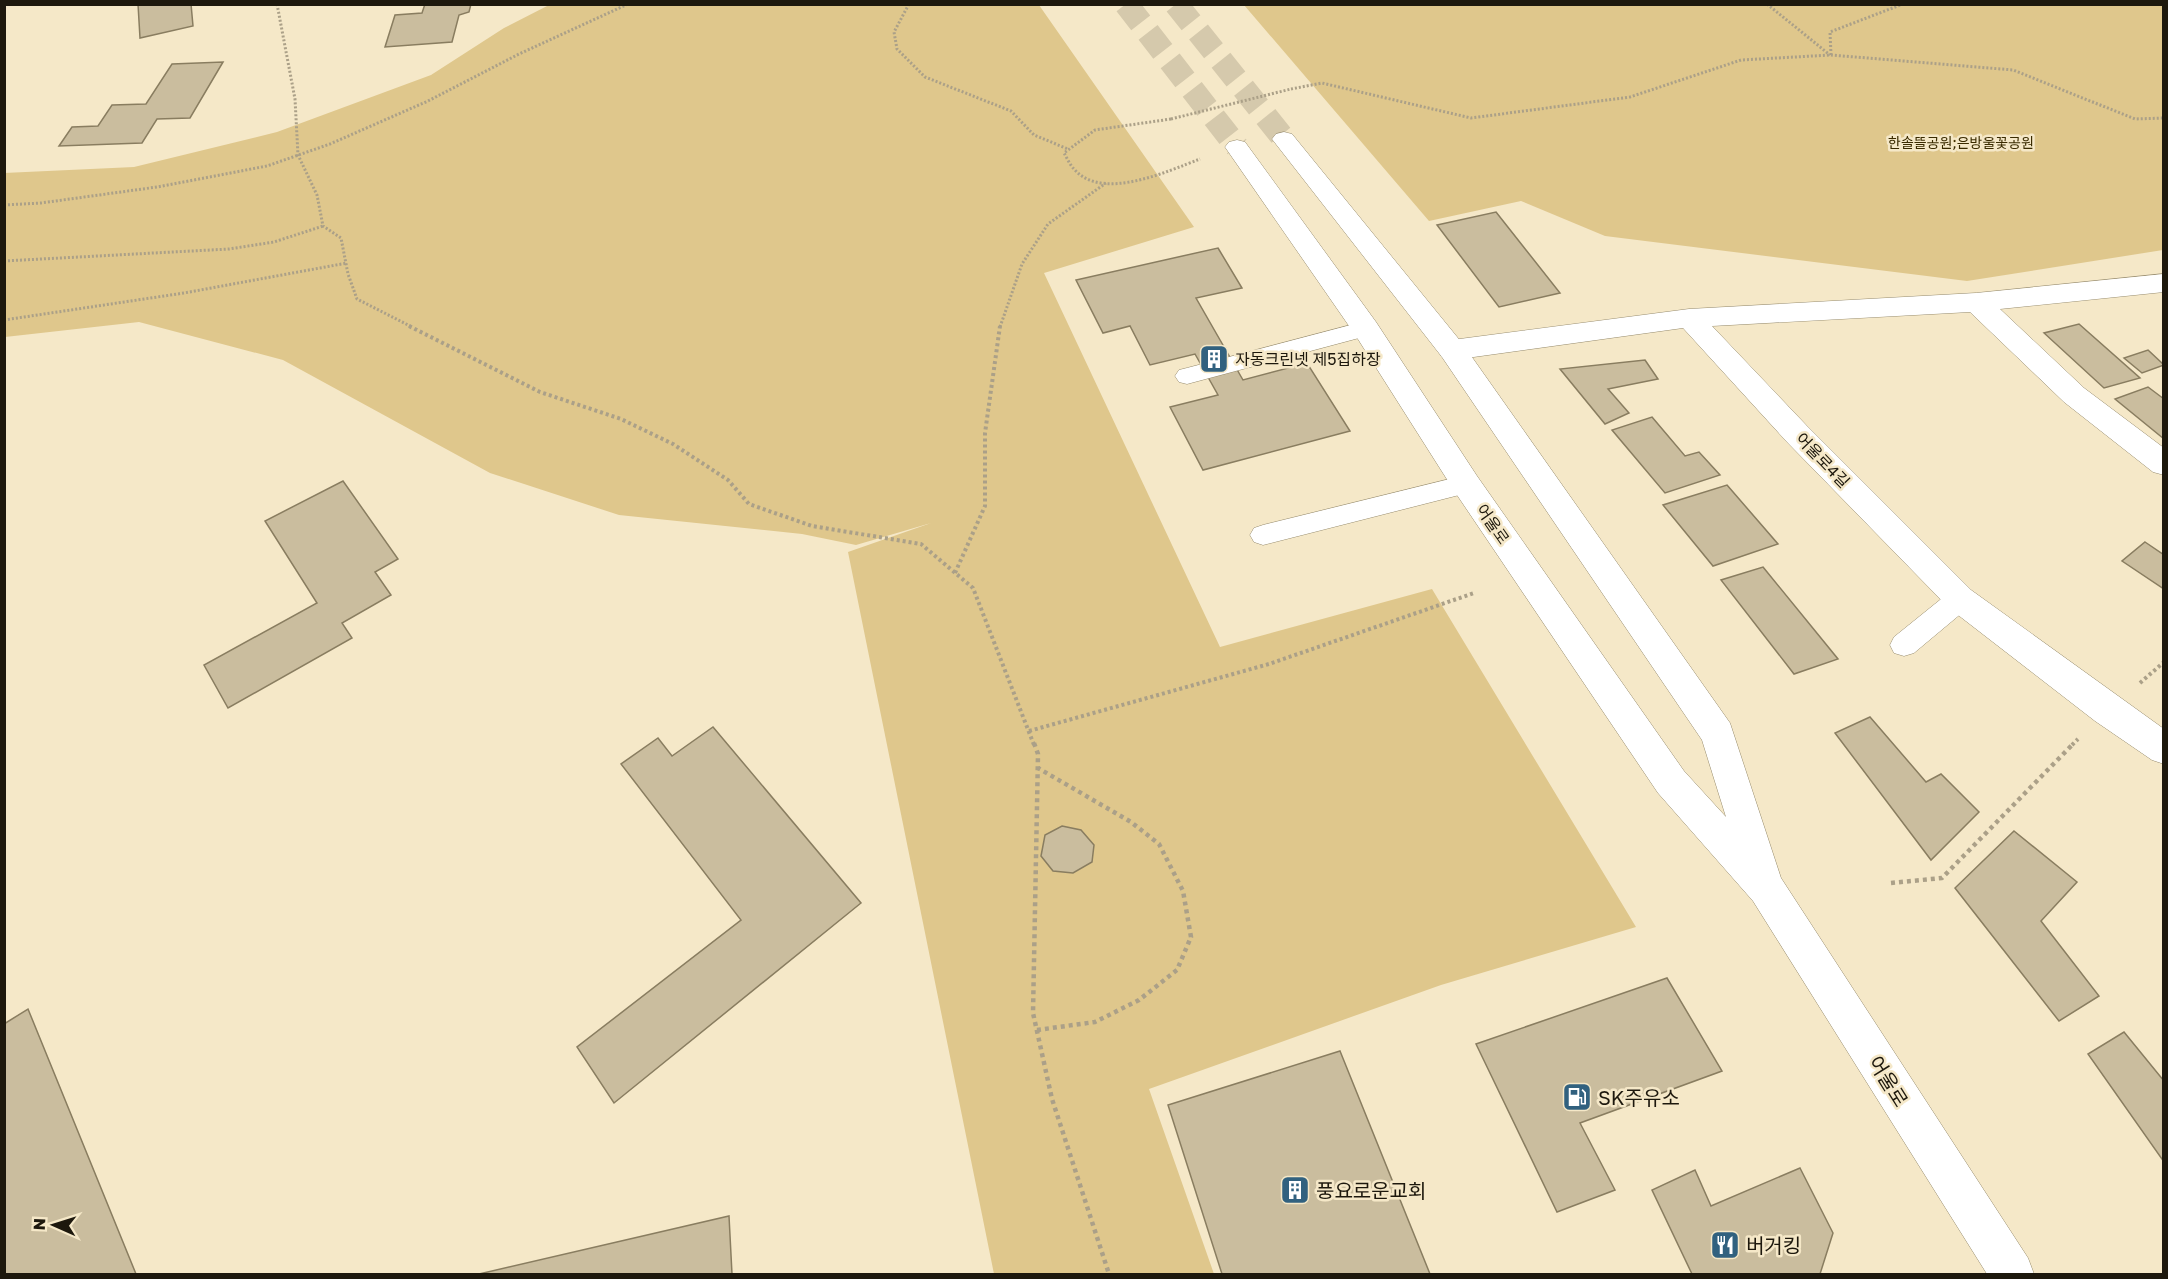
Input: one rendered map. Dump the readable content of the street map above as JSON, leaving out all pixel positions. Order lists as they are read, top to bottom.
{
  "streets": {
    "street": ["어울로4길", "어울로"]
  },
  "parks": ["한솔뜰공원;은방울꽃공원"],
  "places": {
    "building": ["자동크린넷 제5집하장", "풍요로운교회"],
    "fuel station": ["SK주유소"],
    "restaurant": ["버거킹"]
  },
  "north": "left"
}
